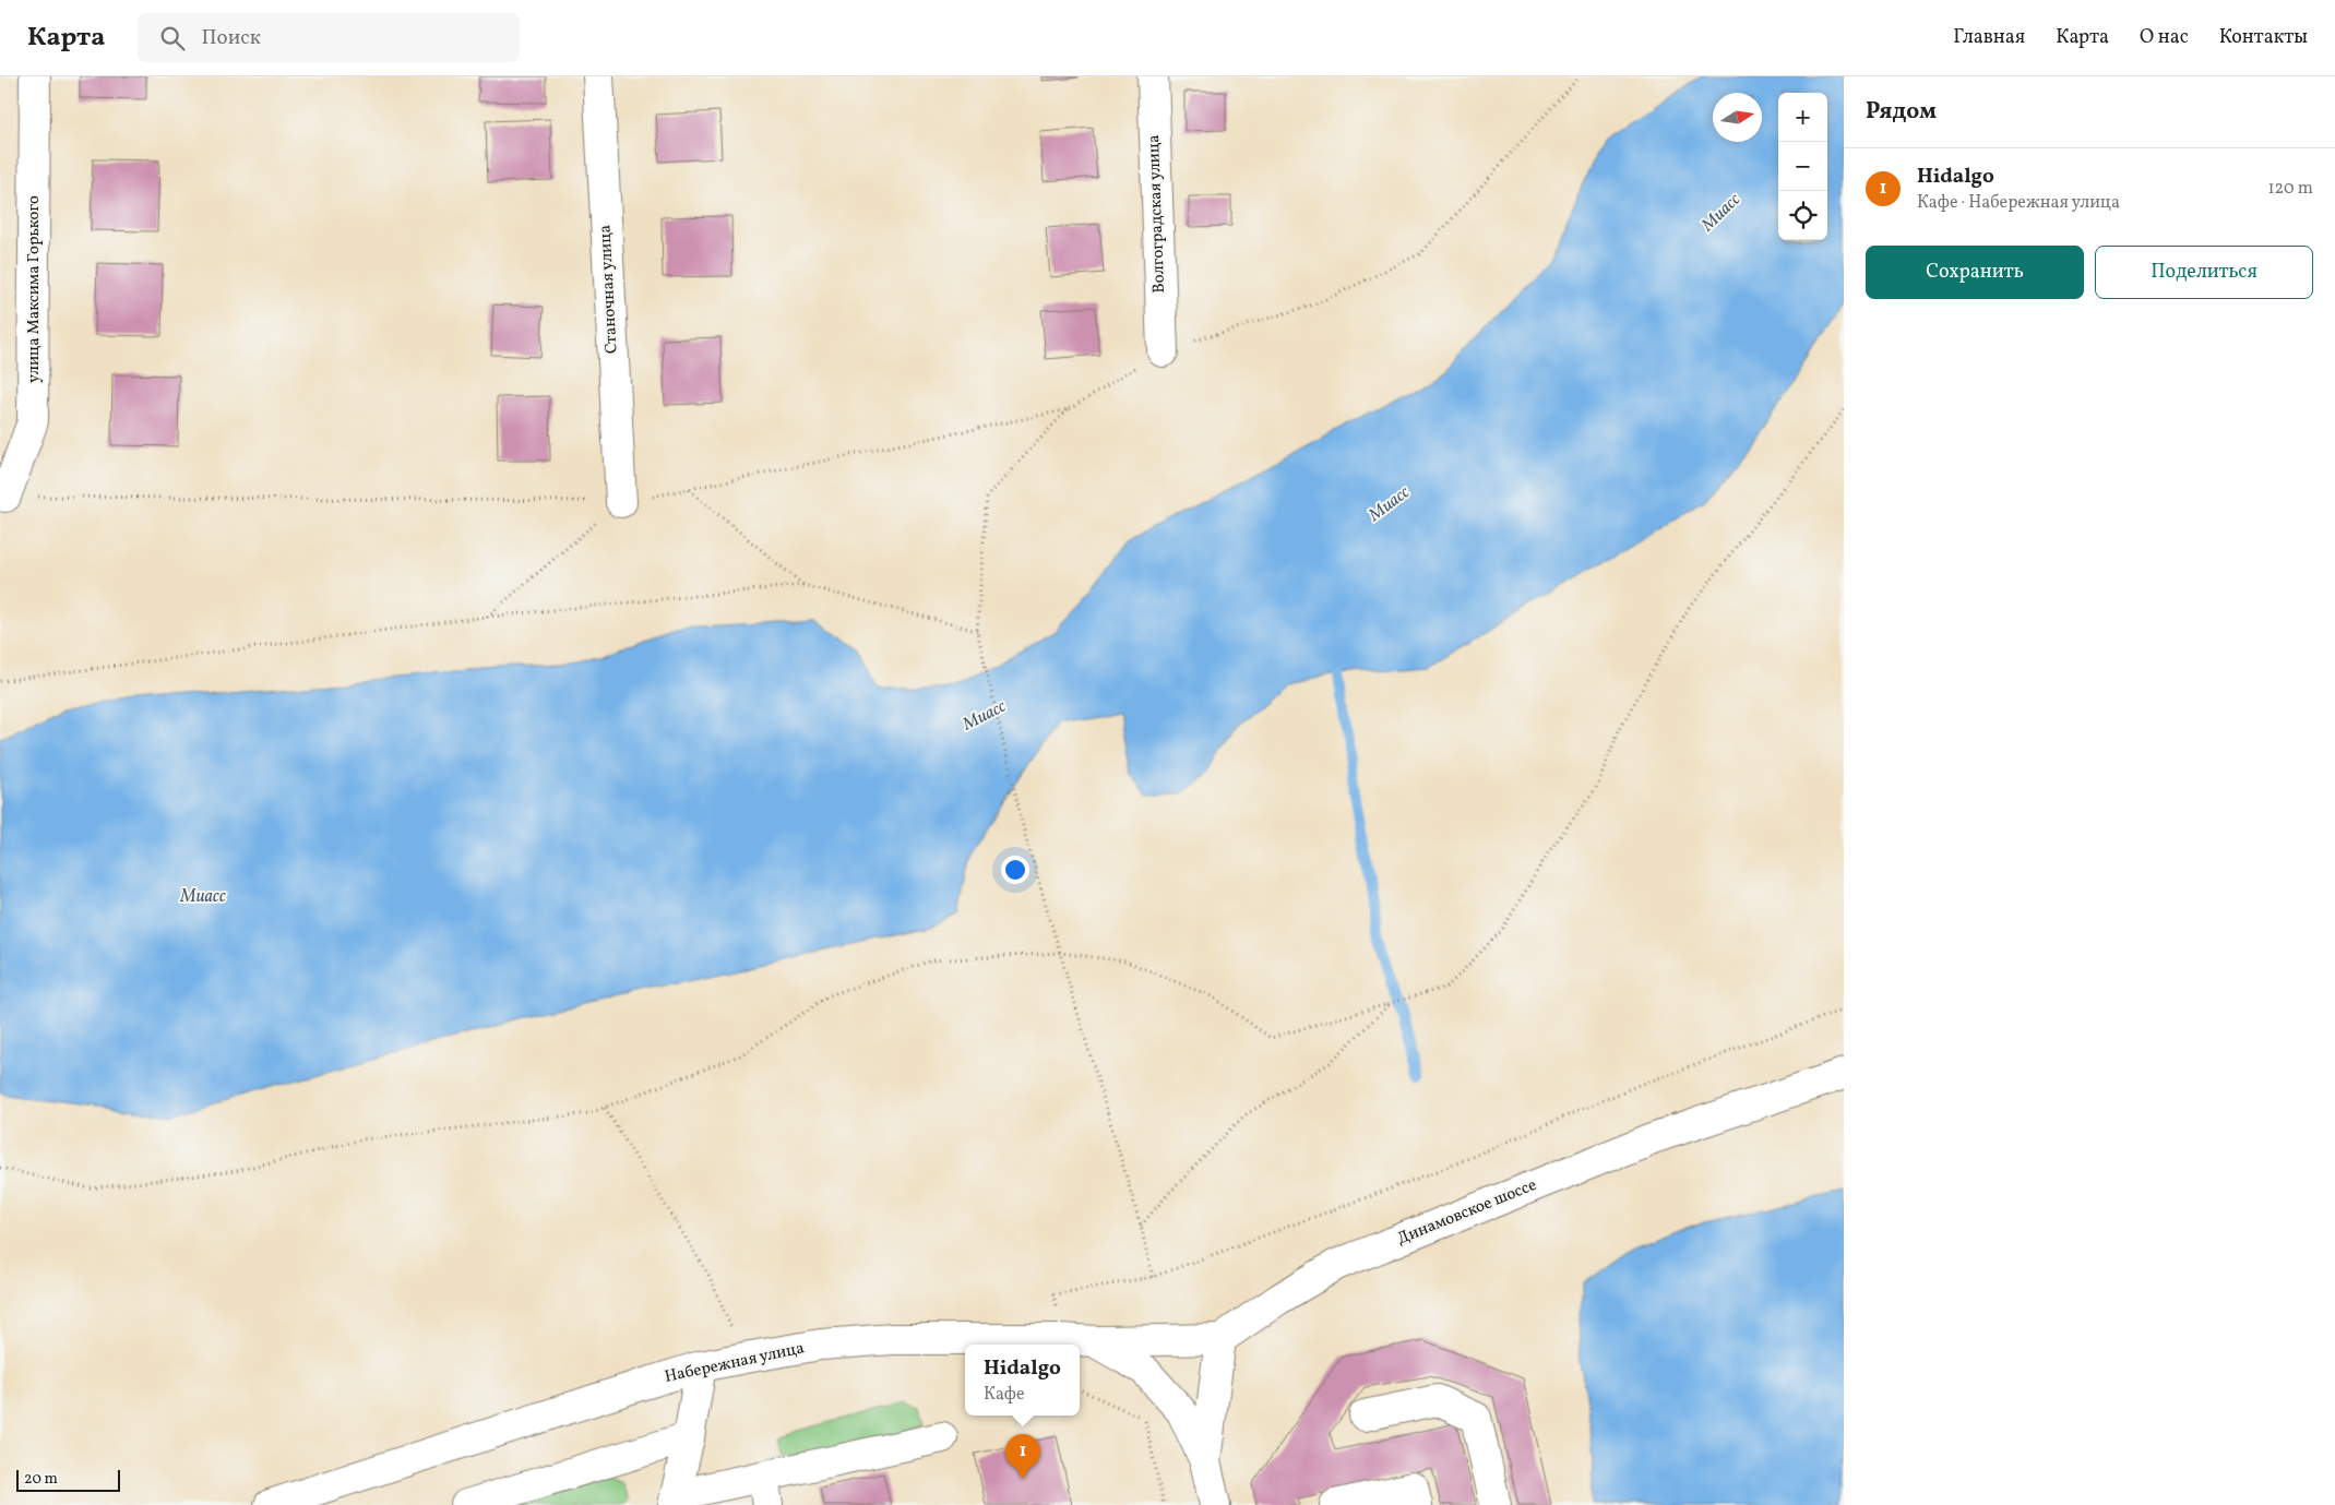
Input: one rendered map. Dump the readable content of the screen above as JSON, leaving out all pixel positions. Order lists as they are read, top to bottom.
{
  "streets": {
    "street": [
      "Волгоградская улица",
      "улица Максима Горького",
      "Станочная улица",
      "Динамовское шоссе",
      "Набережная улица"
    ]
  },
  "crossings": [
    ["Динамовское шоссе", "Набережная улица"]
  ],
  "water": ["Миасс"],
  "scale_bar": "20 m",
  "north": "right",
  "page": {
    "header": "Карта",
    "search": "Поиск",
    "nav": [
      "Главная",
      "Карта",
      "О нас",
      "Контакты"
    ],
    "heading": "Рядом",
    "map_buttons": ["+", "−"],
    "list": [
      {
        "mark": "1",
        "name": "Hidalgo",
        "note": "Кафе · Набережная улица",
        "value": "120 m"
      }
    ],
    "buttons": ["Сохранить", "Поделиться"],
    "popup": ["Hidalgo", "Кафе"],
    "pins": "1",
    "scale": "20 m"
  }
}
